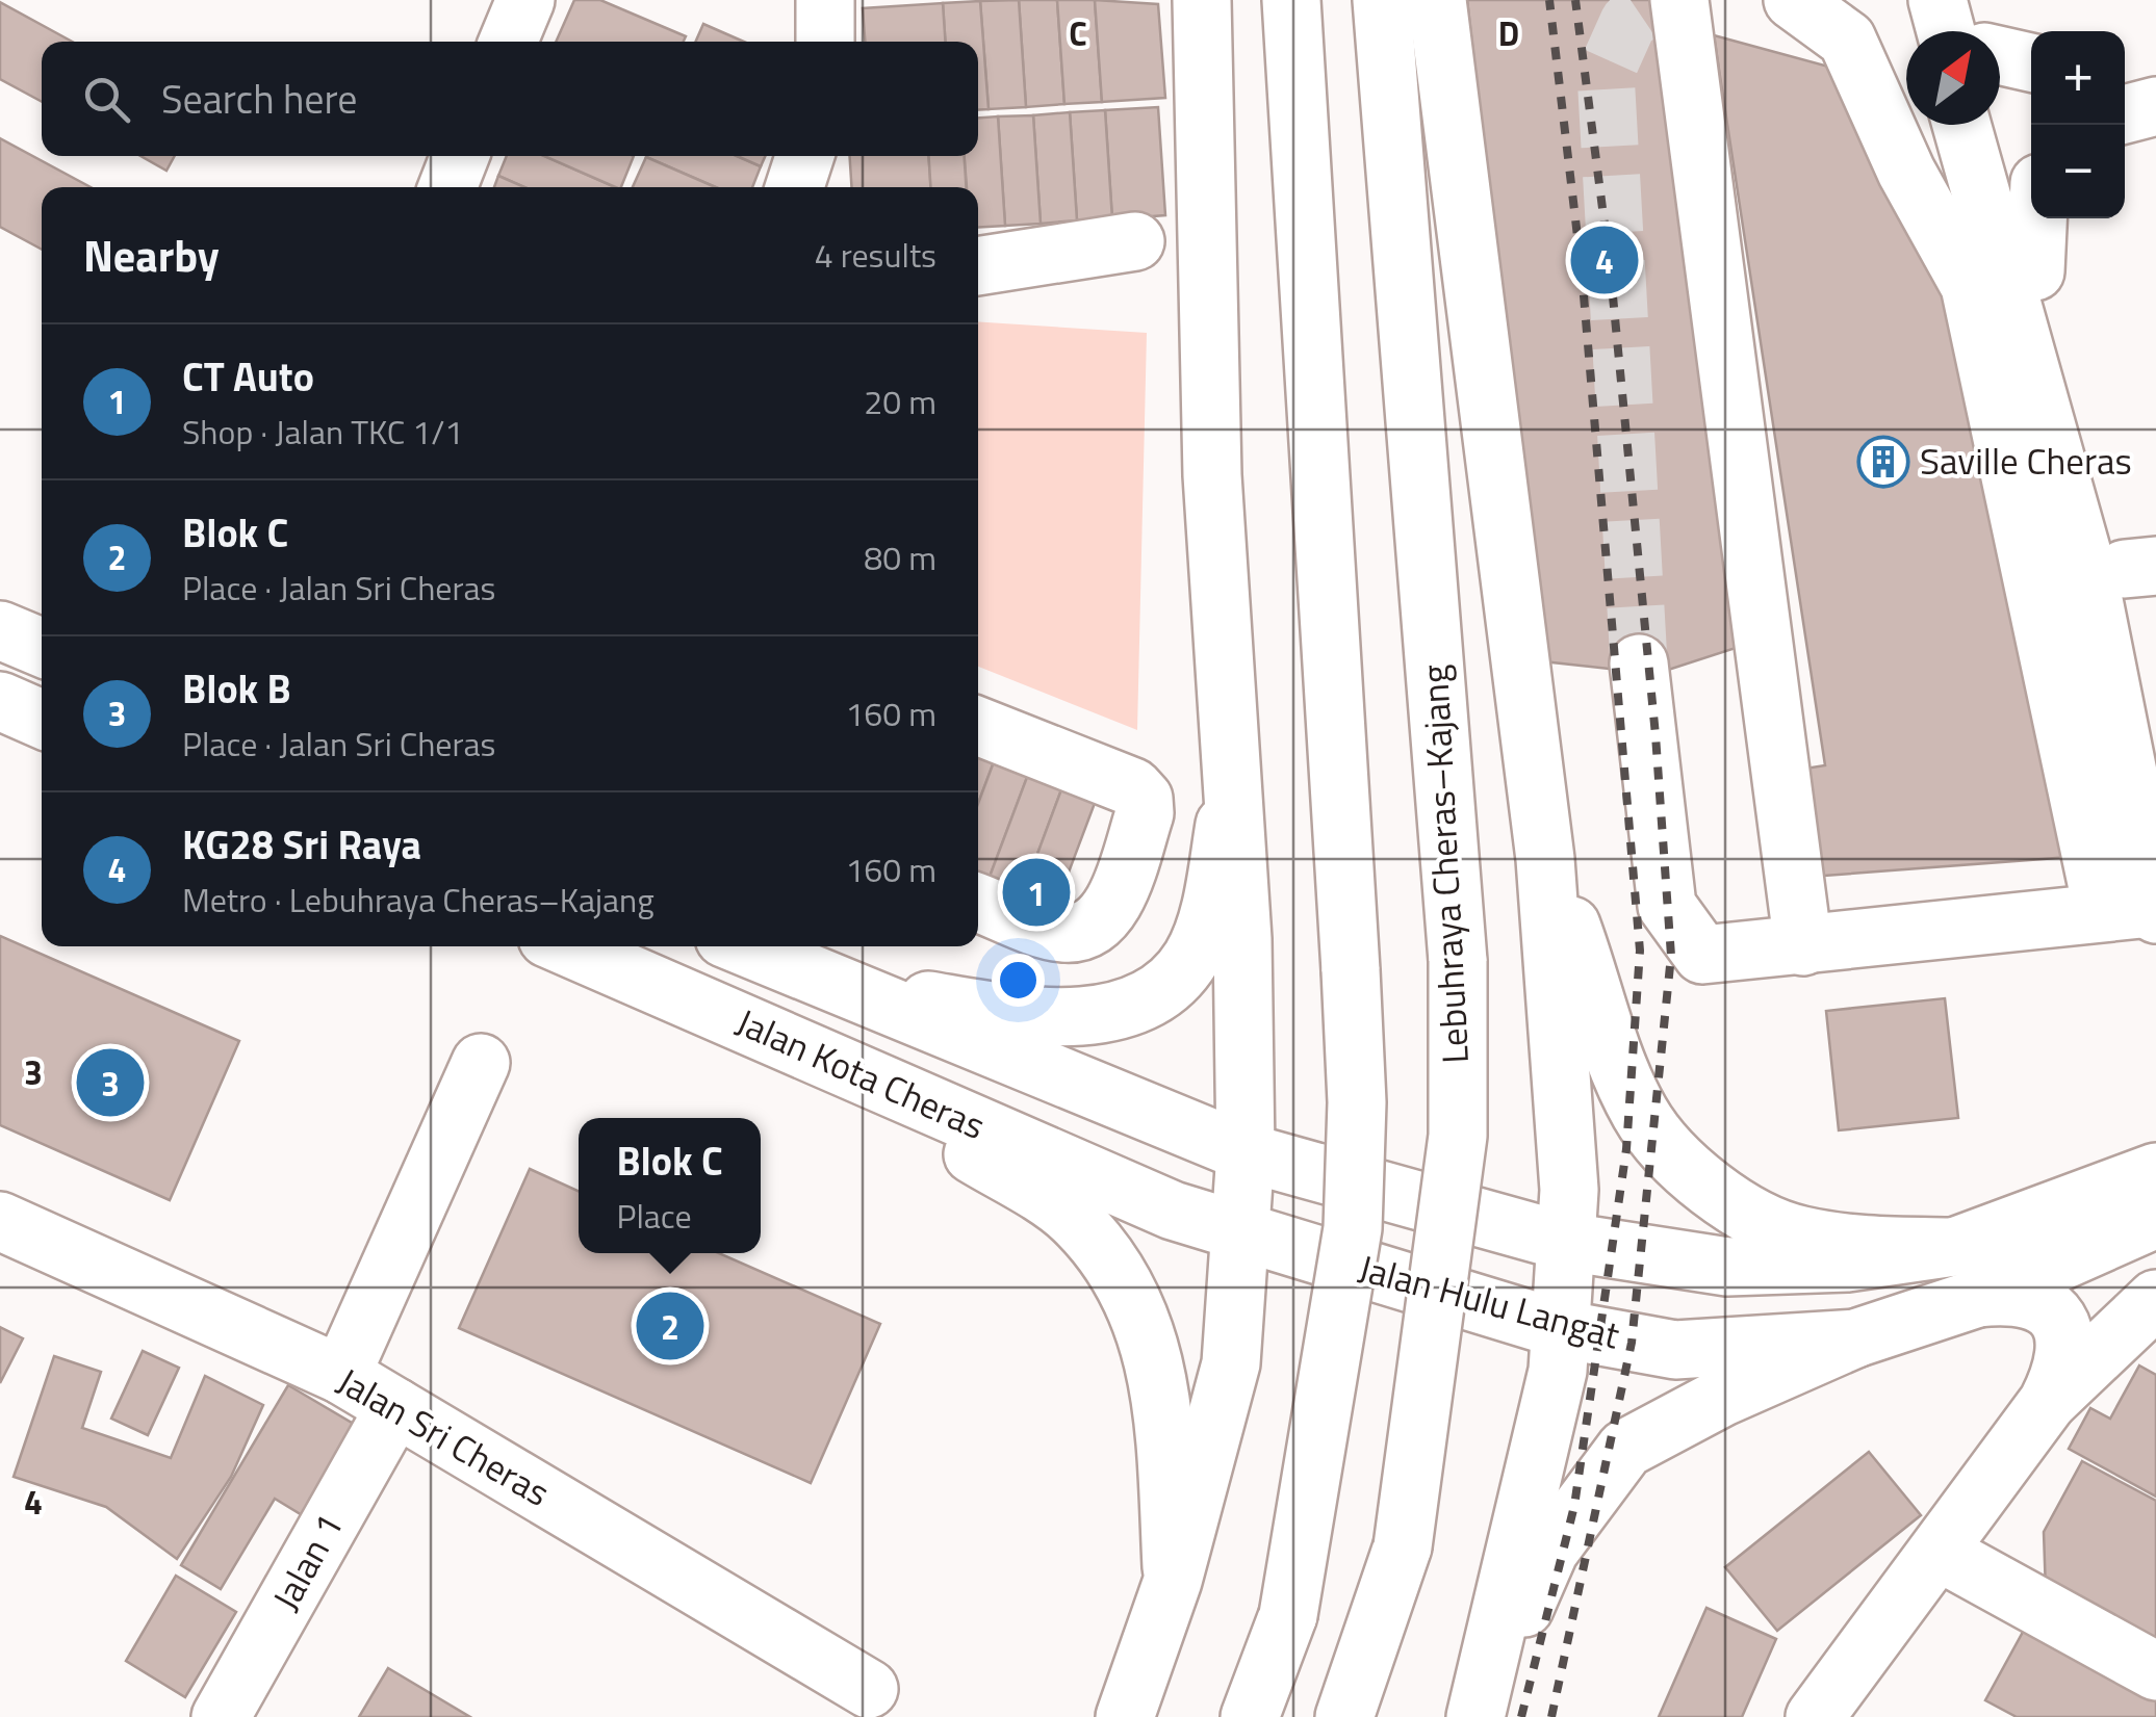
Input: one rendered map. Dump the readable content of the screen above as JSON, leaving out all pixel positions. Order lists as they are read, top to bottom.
{
  "streets": {
    "main road": [
      "Lebuhraya Cheras–Kajang",
      "Jalan Kota Cheras",
      "Jalan Hulu Langat",
      "Jalan Sri Cheras",
      "Jalan 1"
    ]
  },
  "crossings": [
    ["Jalan Kota Cheras", "Jalan Hulu Langat"],
    ["Jalan Sri Cheras", "Jalan 1"]
  ],
  "places": {
    "building": ["Saville Cheras"]
  },
  "north": "top right",
  "page": {
    "map_buttons": ["+", "−"],
    "search": "Search here",
    "heading": ["Nearby", "4 results"],
    "pins": [
      "4",
      "1",
      "3",
      "2"
    ],
    "list": [
      {
        "mark": "1",
        "name": "CT Auto",
        "note": "Shop · Jalan TKC 1/1",
        "value": "20 m"
      },
      {
        "mark": "2",
        "name": "Blok C",
        "note": "Place · Jalan Sri Cheras",
        "value": "80 m"
      },
      {
        "mark": "3",
        "name": "Blok B",
        "note": "Place · Jalan Sri Cheras",
        "value": "160 m"
      },
      {
        "mark": "4",
        "name": "KG28 Sri Raya",
        "note": "Metro · Lebuhraya Cheras–Kajang",
        "value": "160 m"
      }
    ],
    "popup": ["Blok C", "Place"]
  },
  "grid": {
    "columns": ["C", "D"],
    "rows": ["3", "4"]
  }
}
